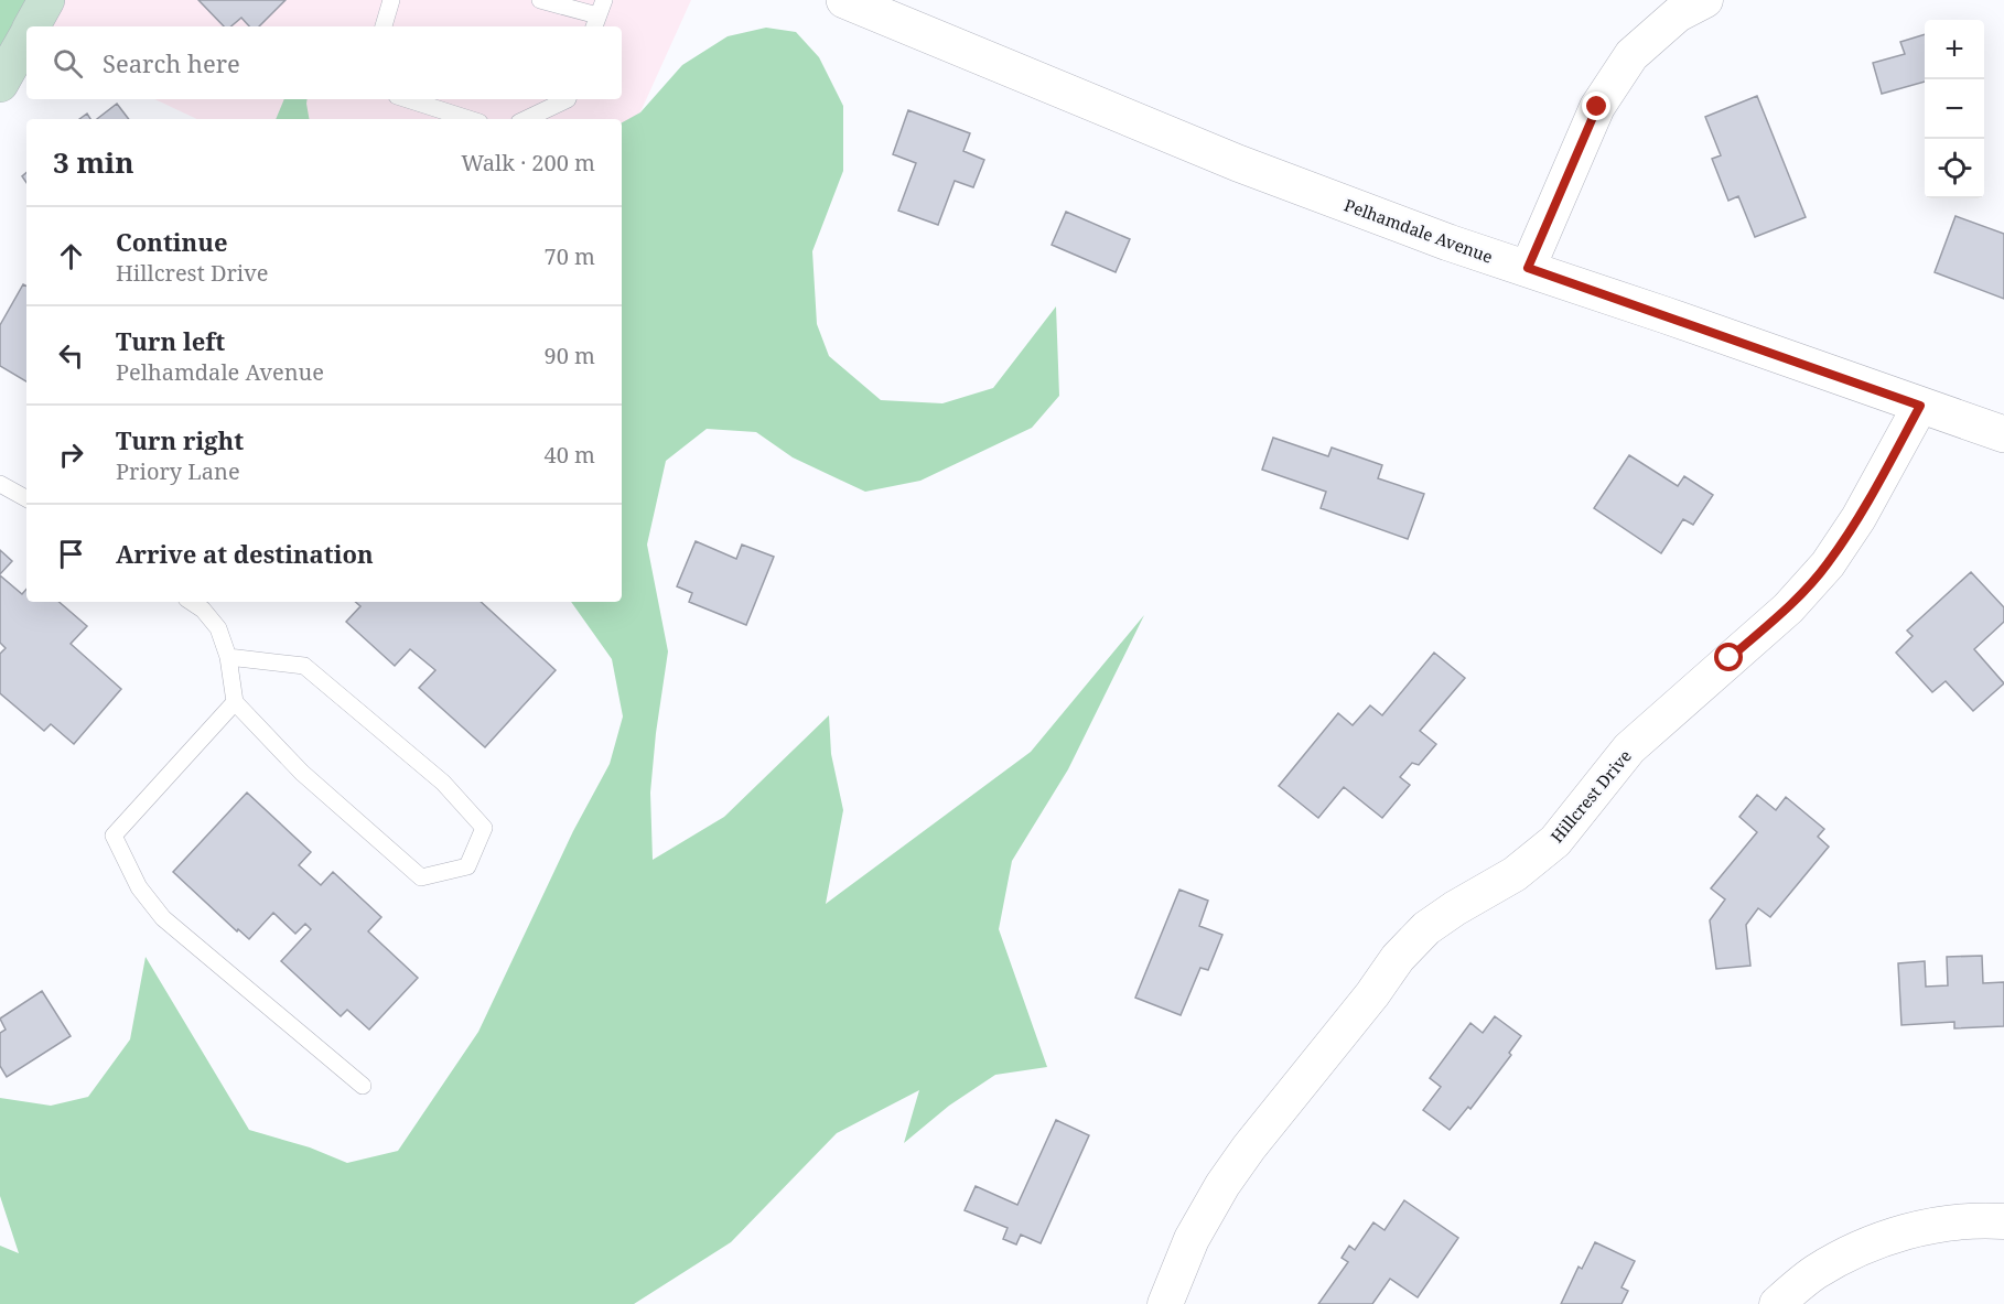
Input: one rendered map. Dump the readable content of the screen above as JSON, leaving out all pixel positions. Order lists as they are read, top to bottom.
{
  "streets": {
    "street": ["Pelhamdale Avenue", "Hillcrest Drive"]
  },
  "crossings": [
    ["Pelhamdale Avenue", "Hillcrest Drive"]
  ],
  "page": {
    "map_buttons": ["+", "−"],
    "search": "Search here",
    "heading": ["3 min", "Walk · 200 m"],
    "list": [
      ["Continue", "Hillcrest Drive", "70 m"],
      ["Turn left", "Pelhamdale Avenue", "90 m"],
      ["Turn right", "Priory Lane", "40 m"],
      "Arrive at destination"
    ]
  }
}
